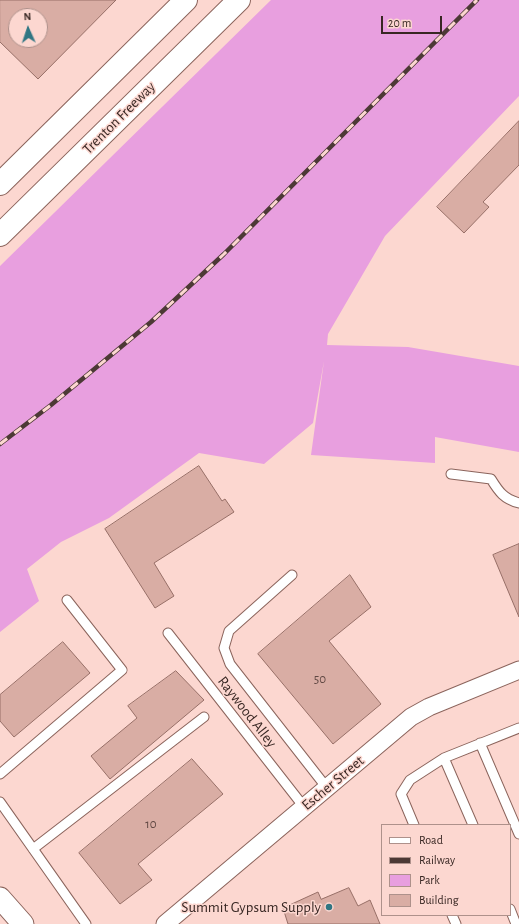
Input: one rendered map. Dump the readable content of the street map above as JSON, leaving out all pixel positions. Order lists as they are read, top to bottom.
{
  "streets": {
    "highway": ["Trenton Freeway"],
    "street": ["Escher Street"],
    "lane": ["Raywood Alley"]
  },
  "crossings": [
    ["Raywood Alley", "Escher Street"]
  ],
  "places": ["Summit Gypsum Supply"],
  "house_numbers": ["50", "10"],
  "legend": [
    "Road",
    "Railway",
    "Park",
    "Building"
  ],
  "scale_bar": "20 m",
  "north": "top"
}
